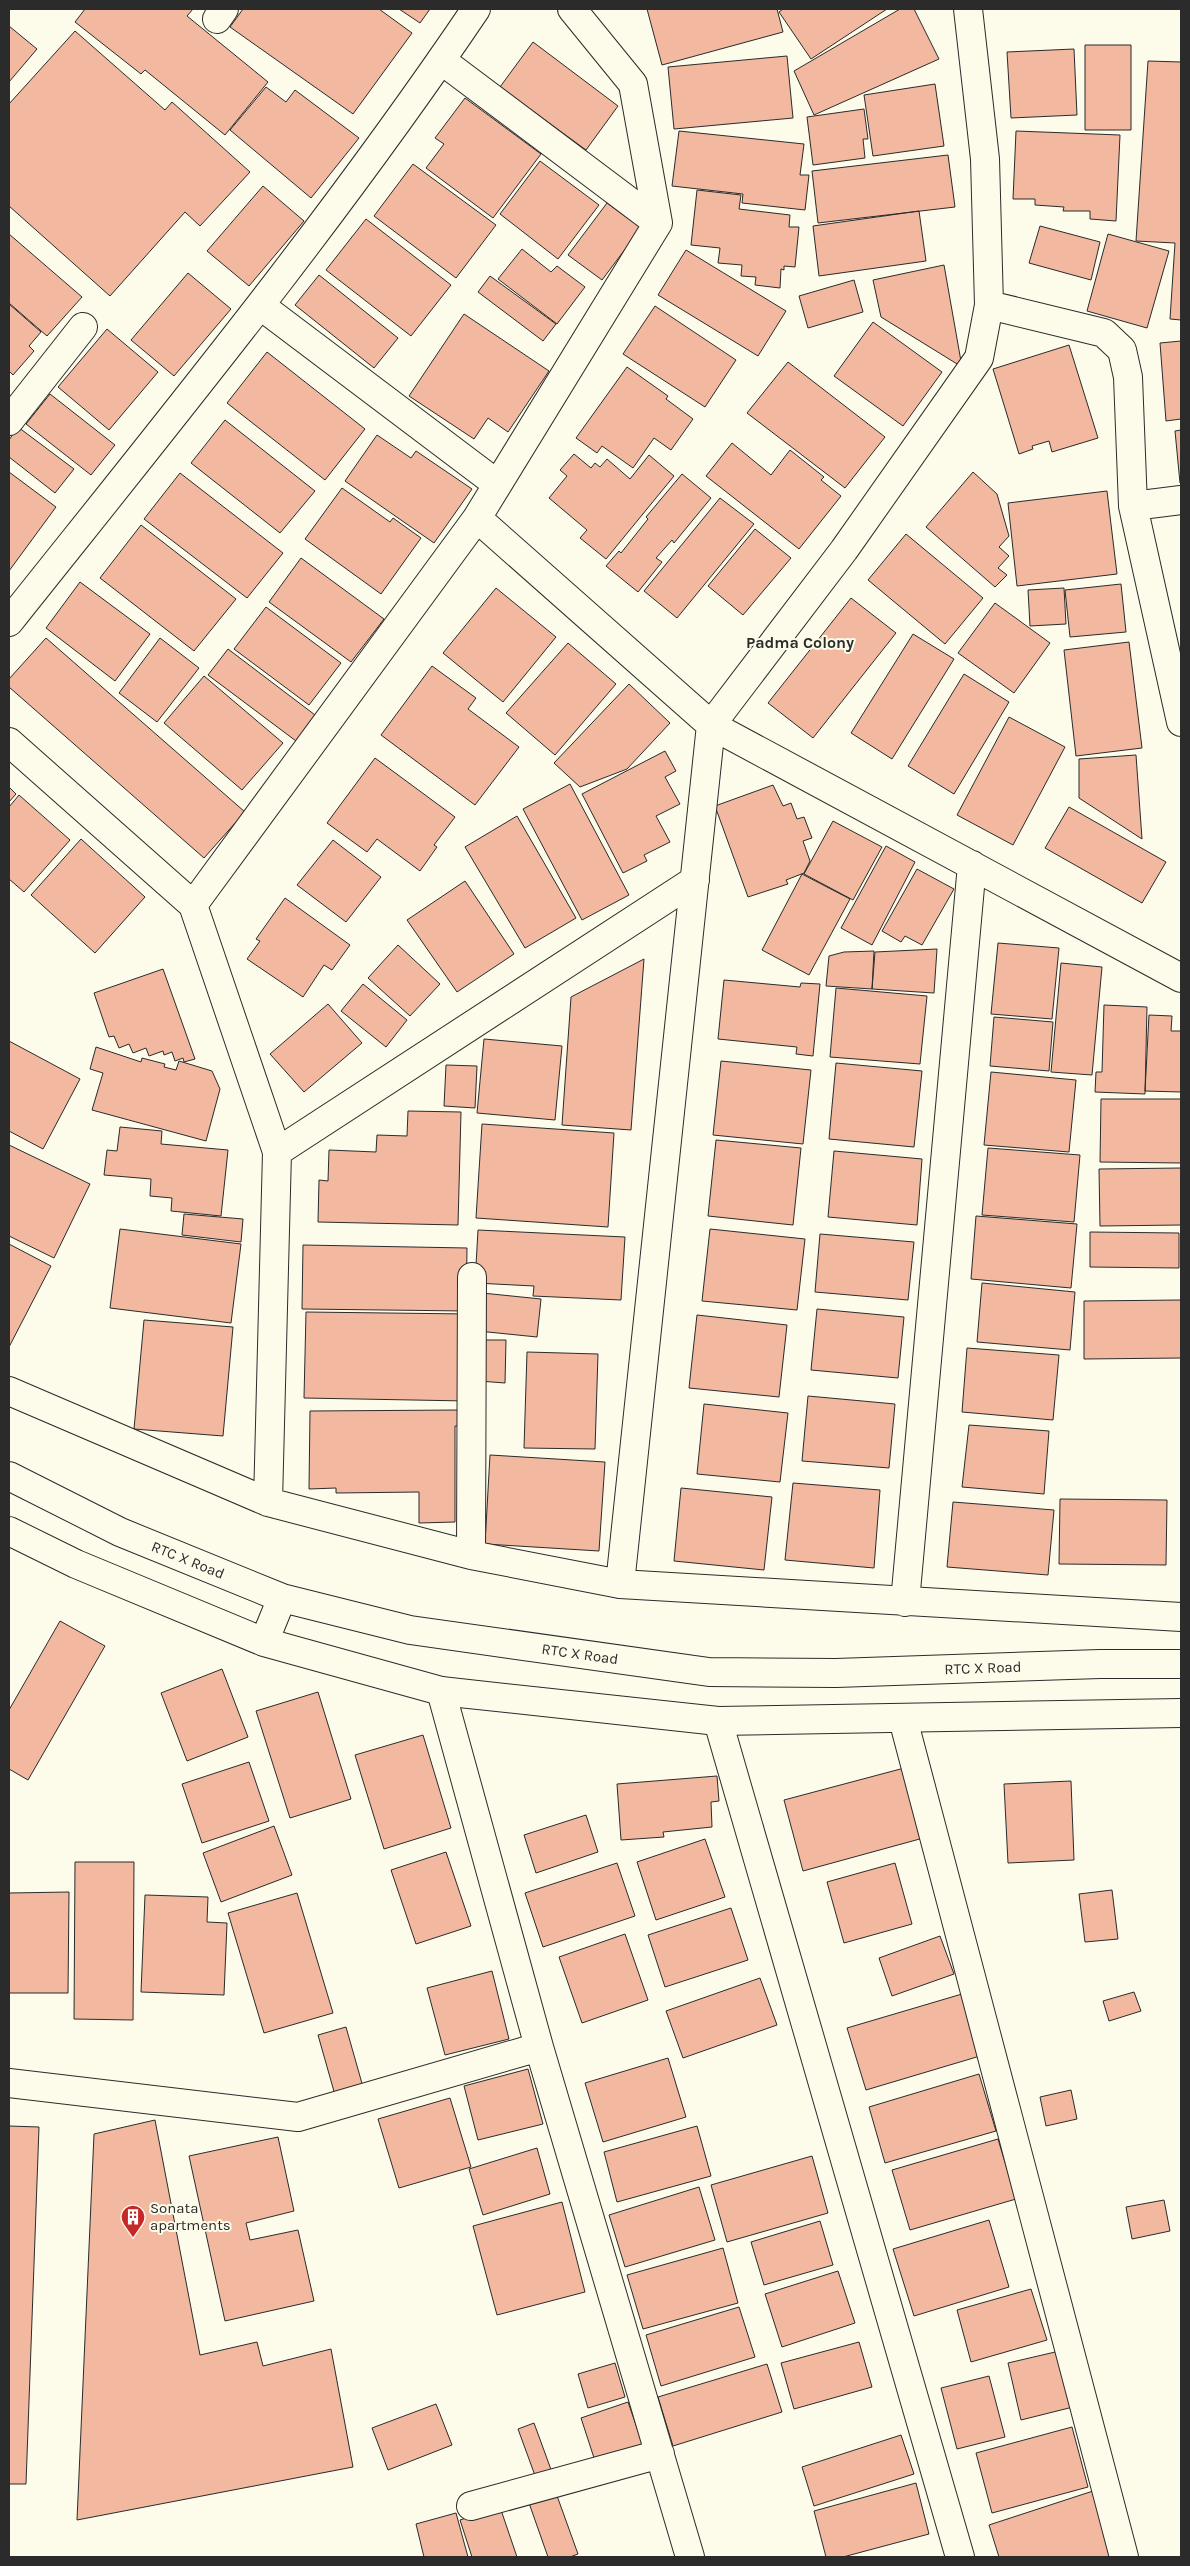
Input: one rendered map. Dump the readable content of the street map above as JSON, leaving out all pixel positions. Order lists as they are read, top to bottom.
{
  "streets": {
    "street": ["RTC X Road"]
  },
  "districts": ["Padma Colony"],
  "places": {
    "building": ["Sonata apartments"]
  }
}
